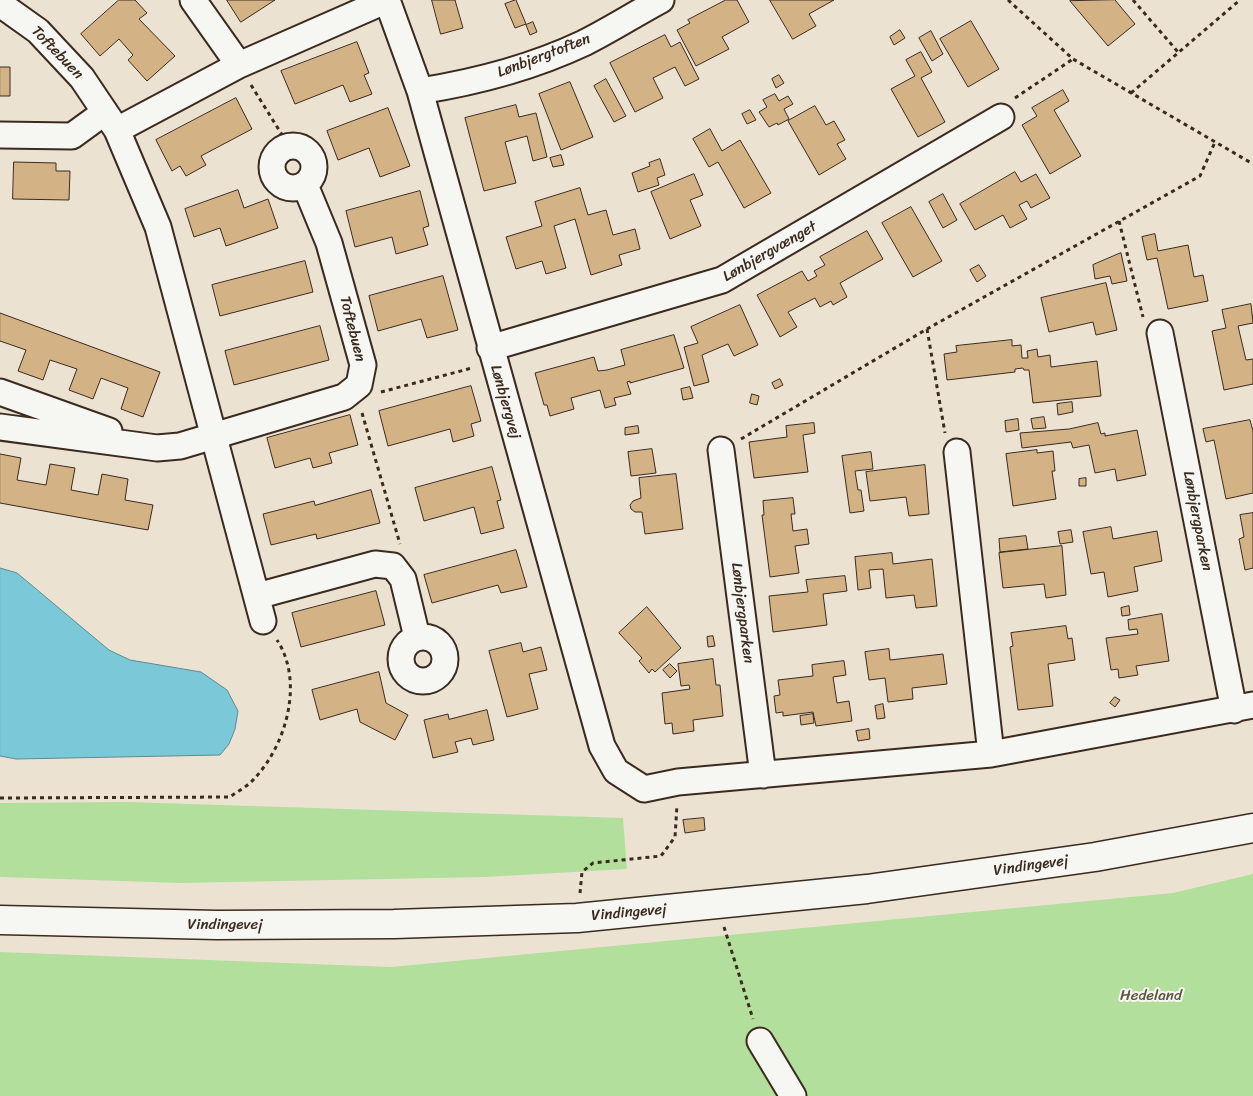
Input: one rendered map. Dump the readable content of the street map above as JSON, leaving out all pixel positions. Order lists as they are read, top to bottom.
{
  "streets": {
    "main road": ["Vindingevej"],
    "street": [
      "Toftebuen",
      "Lønbjergtoften",
      "Lønbjergvænget",
      "Lønbjergvej",
      "Lønbjergparken"
    ]
  },
  "crossings": [
    ["Lønbjergtoften", "Lønbjergvej"],
    ["Lønbjergvænget", "Lønbjergvej"],
    ["Lønbjergvej", "Lønbjergparken"]
  ],
  "parks": ["Hedeland"]
}
